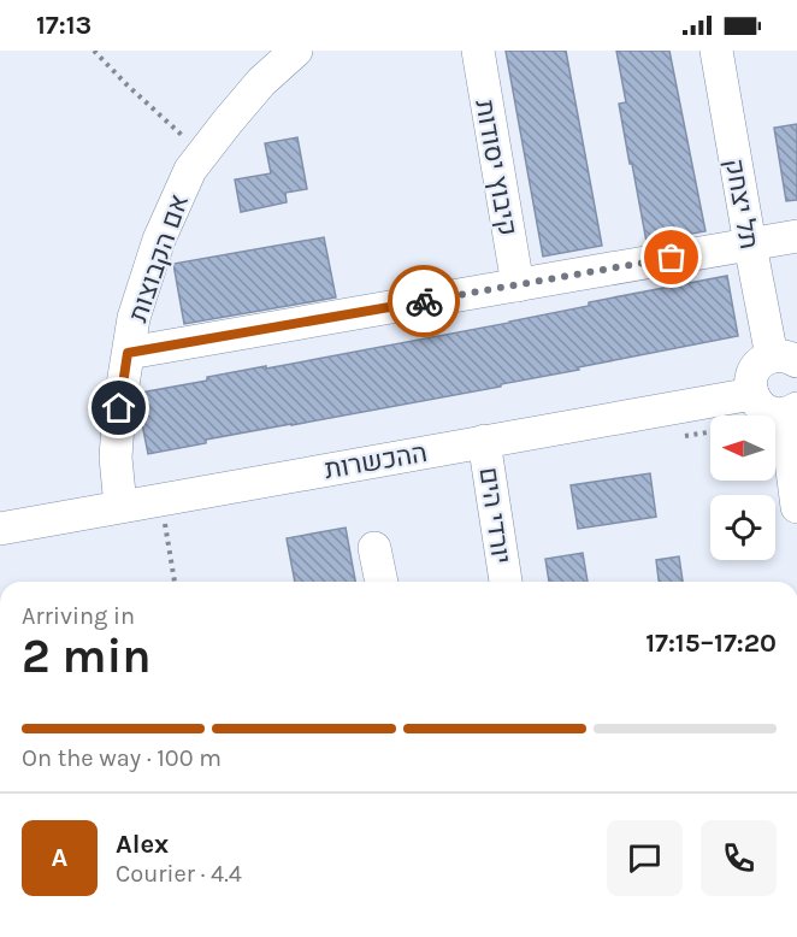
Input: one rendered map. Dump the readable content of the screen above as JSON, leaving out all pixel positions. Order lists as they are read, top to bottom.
{
  "streets": {
    "street": [
      "קיבוץ יסודות",
      "תל יצחק",
      "אם הקבוצות",
      "ההכשרות",
      "יורדי הים"
    ]
  },
  "crossings": [
    ["אם הקבוצות", "ההכשרות"],
    ["ההכשרות", "יורדי הים"]
  ],
  "north": "left",
  "page": {
    "status": "17:13",
    "heading": ["2 min", "Arriving in", "17:15–17:20"],
    "panel": ["Alex", "Courier · 4.4"],
    "bar": "On the way · 100 m",
    "round": "A"
  }
}
